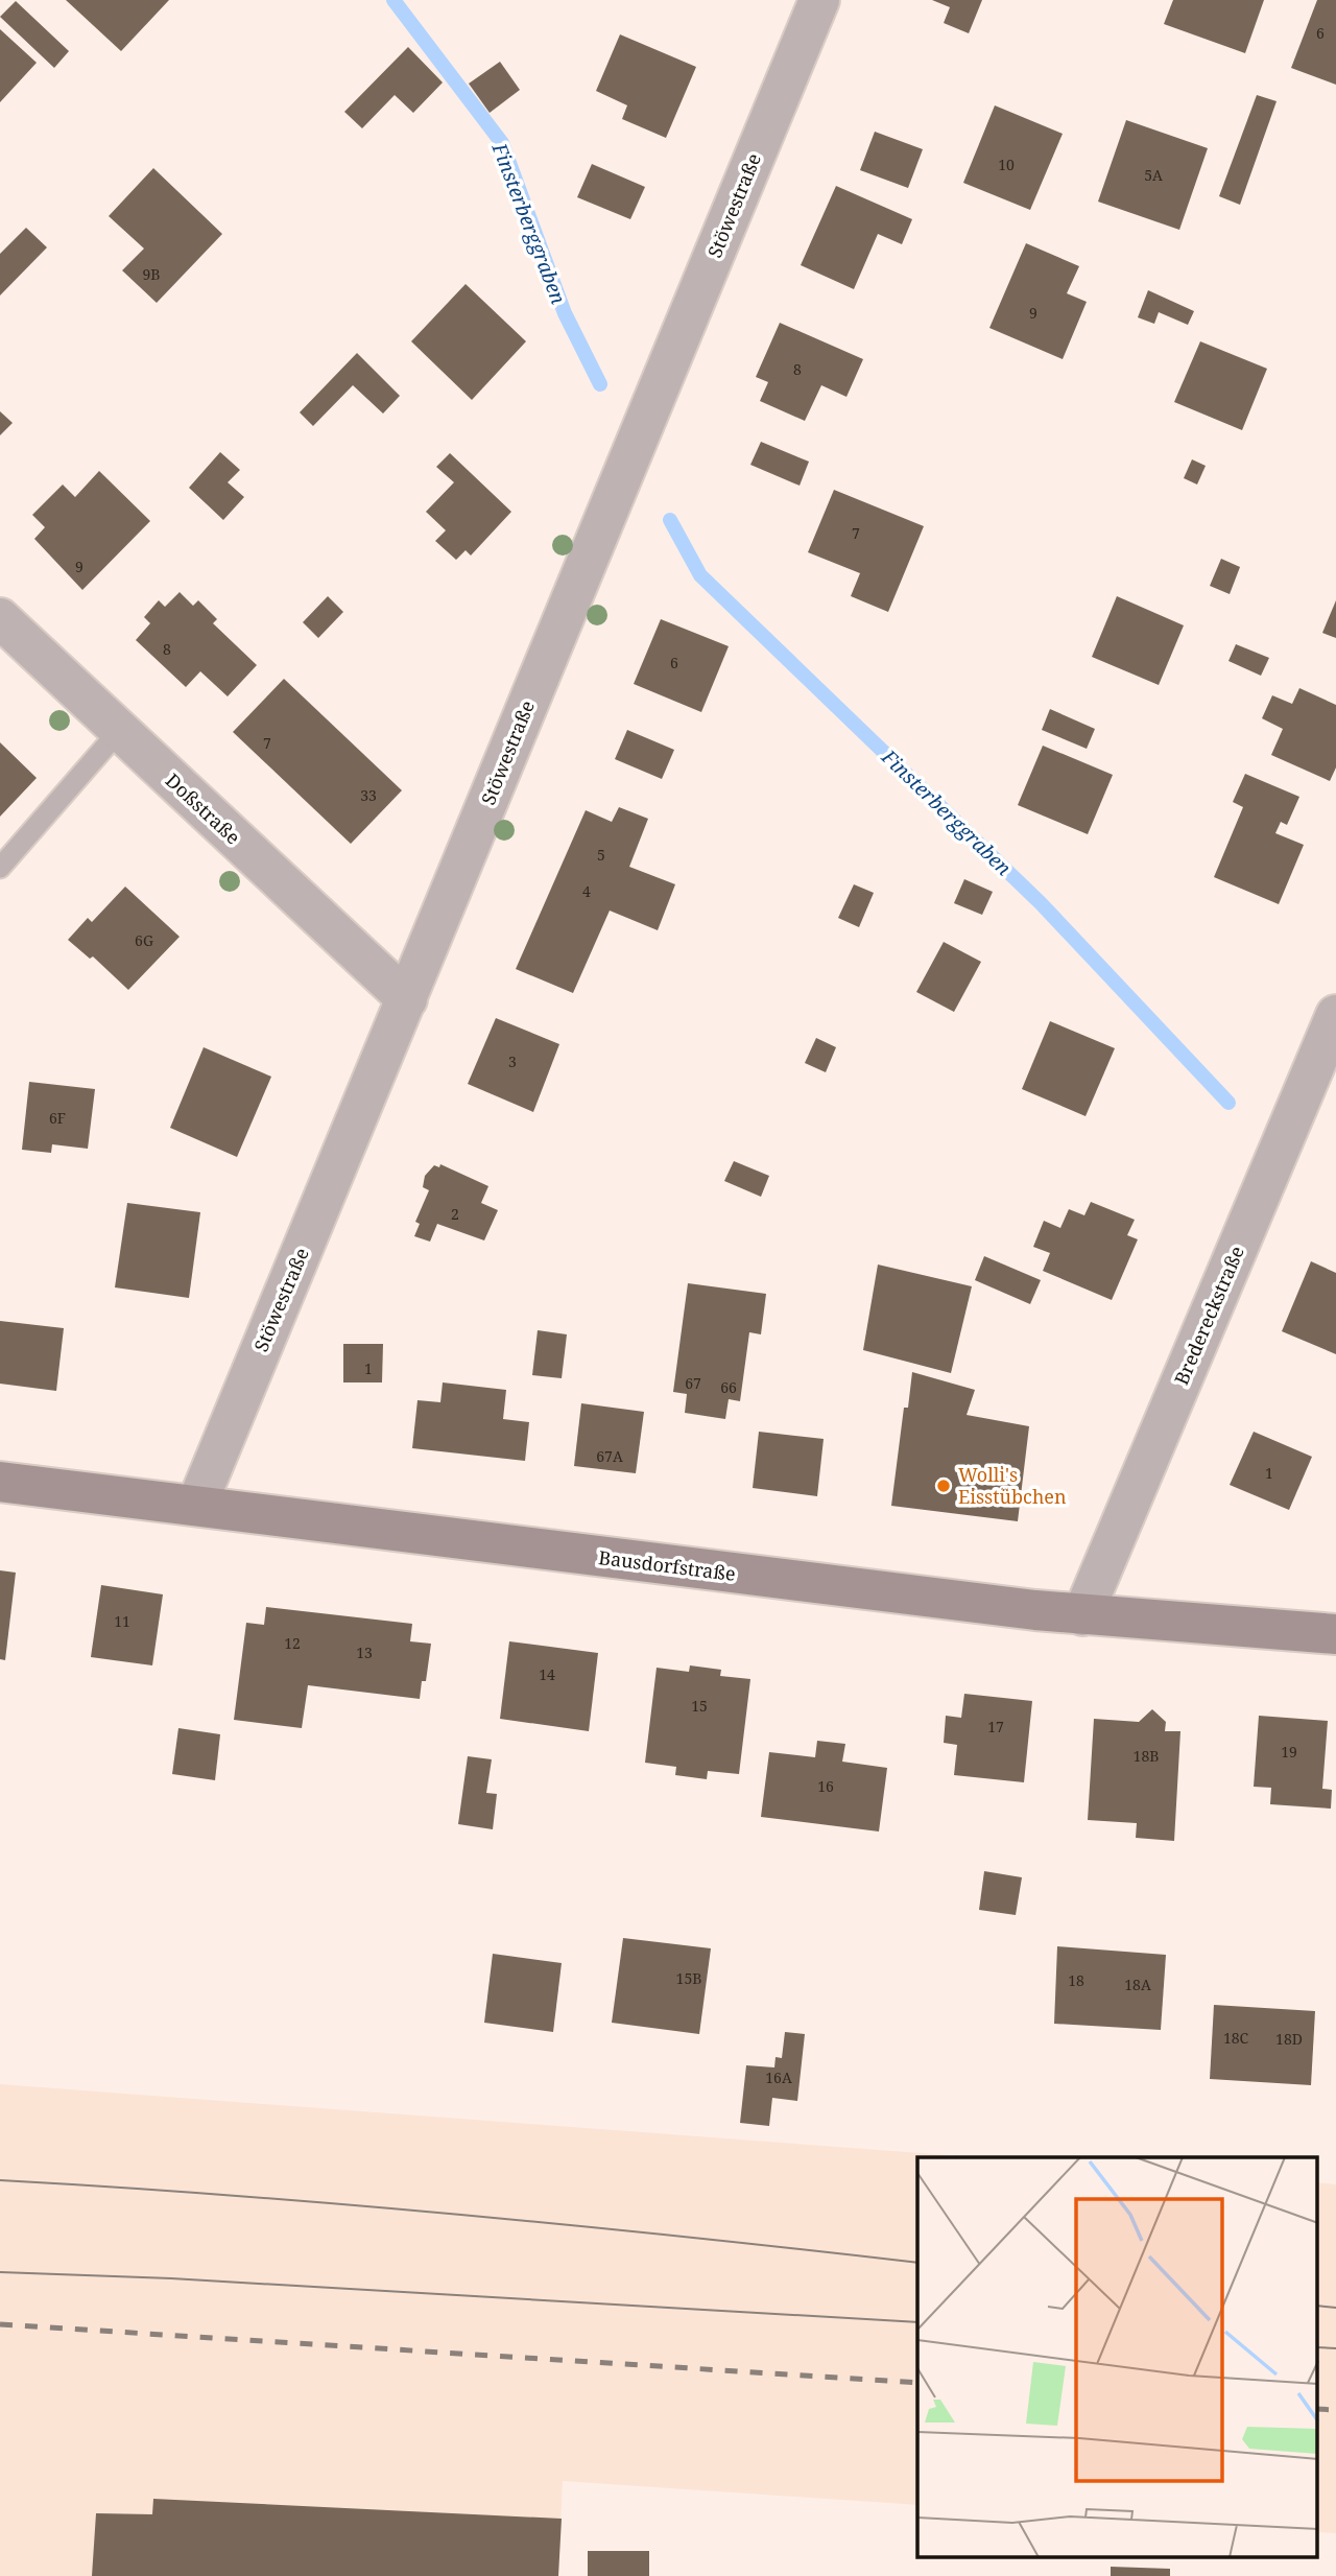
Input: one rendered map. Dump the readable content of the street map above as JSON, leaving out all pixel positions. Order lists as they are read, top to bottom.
{
  "streets": {
    "street": [
      "Stöwestraße",
      "Doßstraße",
      "Bredereckstraße",
      "Bausdorfstraße"
    ]
  },
  "crossings": [
    ["Stöwestraße", "Doßstraße"],
    ["Stöwestraße", "Bausdorfstraße"],
    ["Bredereckstraße", "Bausdorfstraße"]
  ],
  "water": ["Finsterberggraben"],
  "places": ["Wolli's Eisstübchen"],
  "house_numbers": [
    "6",
    "10",
    "5A",
    "9B",
    "9",
    "8",
    "7",
    "9",
    "8",
    "6",
    "7",
    "33",
    "5",
    "4",
    "6G",
    "3",
    "6F",
    "2",
    "1",
    "67",
    "66",
    "67A",
    "1",
    "11",
    "12",
    "13",
    "14",
    "15",
    "17",
    "19",
    "18B",
    "16",
    "15B",
    "18",
    "18A",
    "18C",
    "18D",
    "16A"
  ]
}
